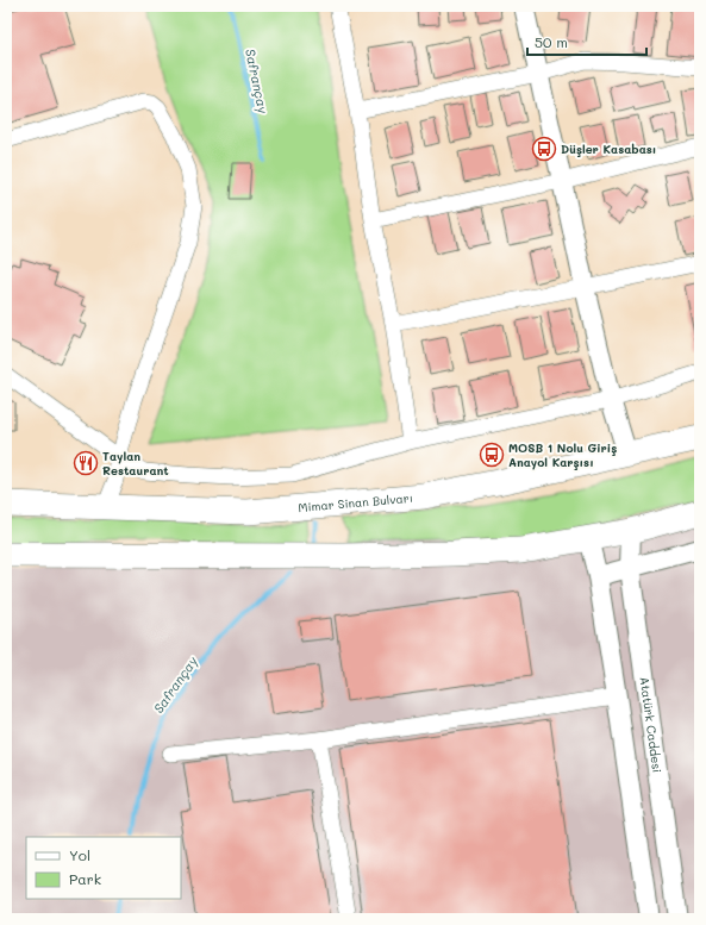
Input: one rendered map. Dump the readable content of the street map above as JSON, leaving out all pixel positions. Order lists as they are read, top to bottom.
{
  "streets": {
    "highway": ["Mimar Sinan Bulvarı"],
    "street": ["Atatürk Caddesi"]
  },
  "water": ["Safrançay"],
  "places": {
    "bus stop": ["Düşler Kasabası", "MOSB 1 Nolu Giriş Anayol Karşısı"],
    "restaurant": ["Taylan Restaurant"]
  },
  "legend": ["Yol", "Park"],
  "scale_bar": "50 m"
}
